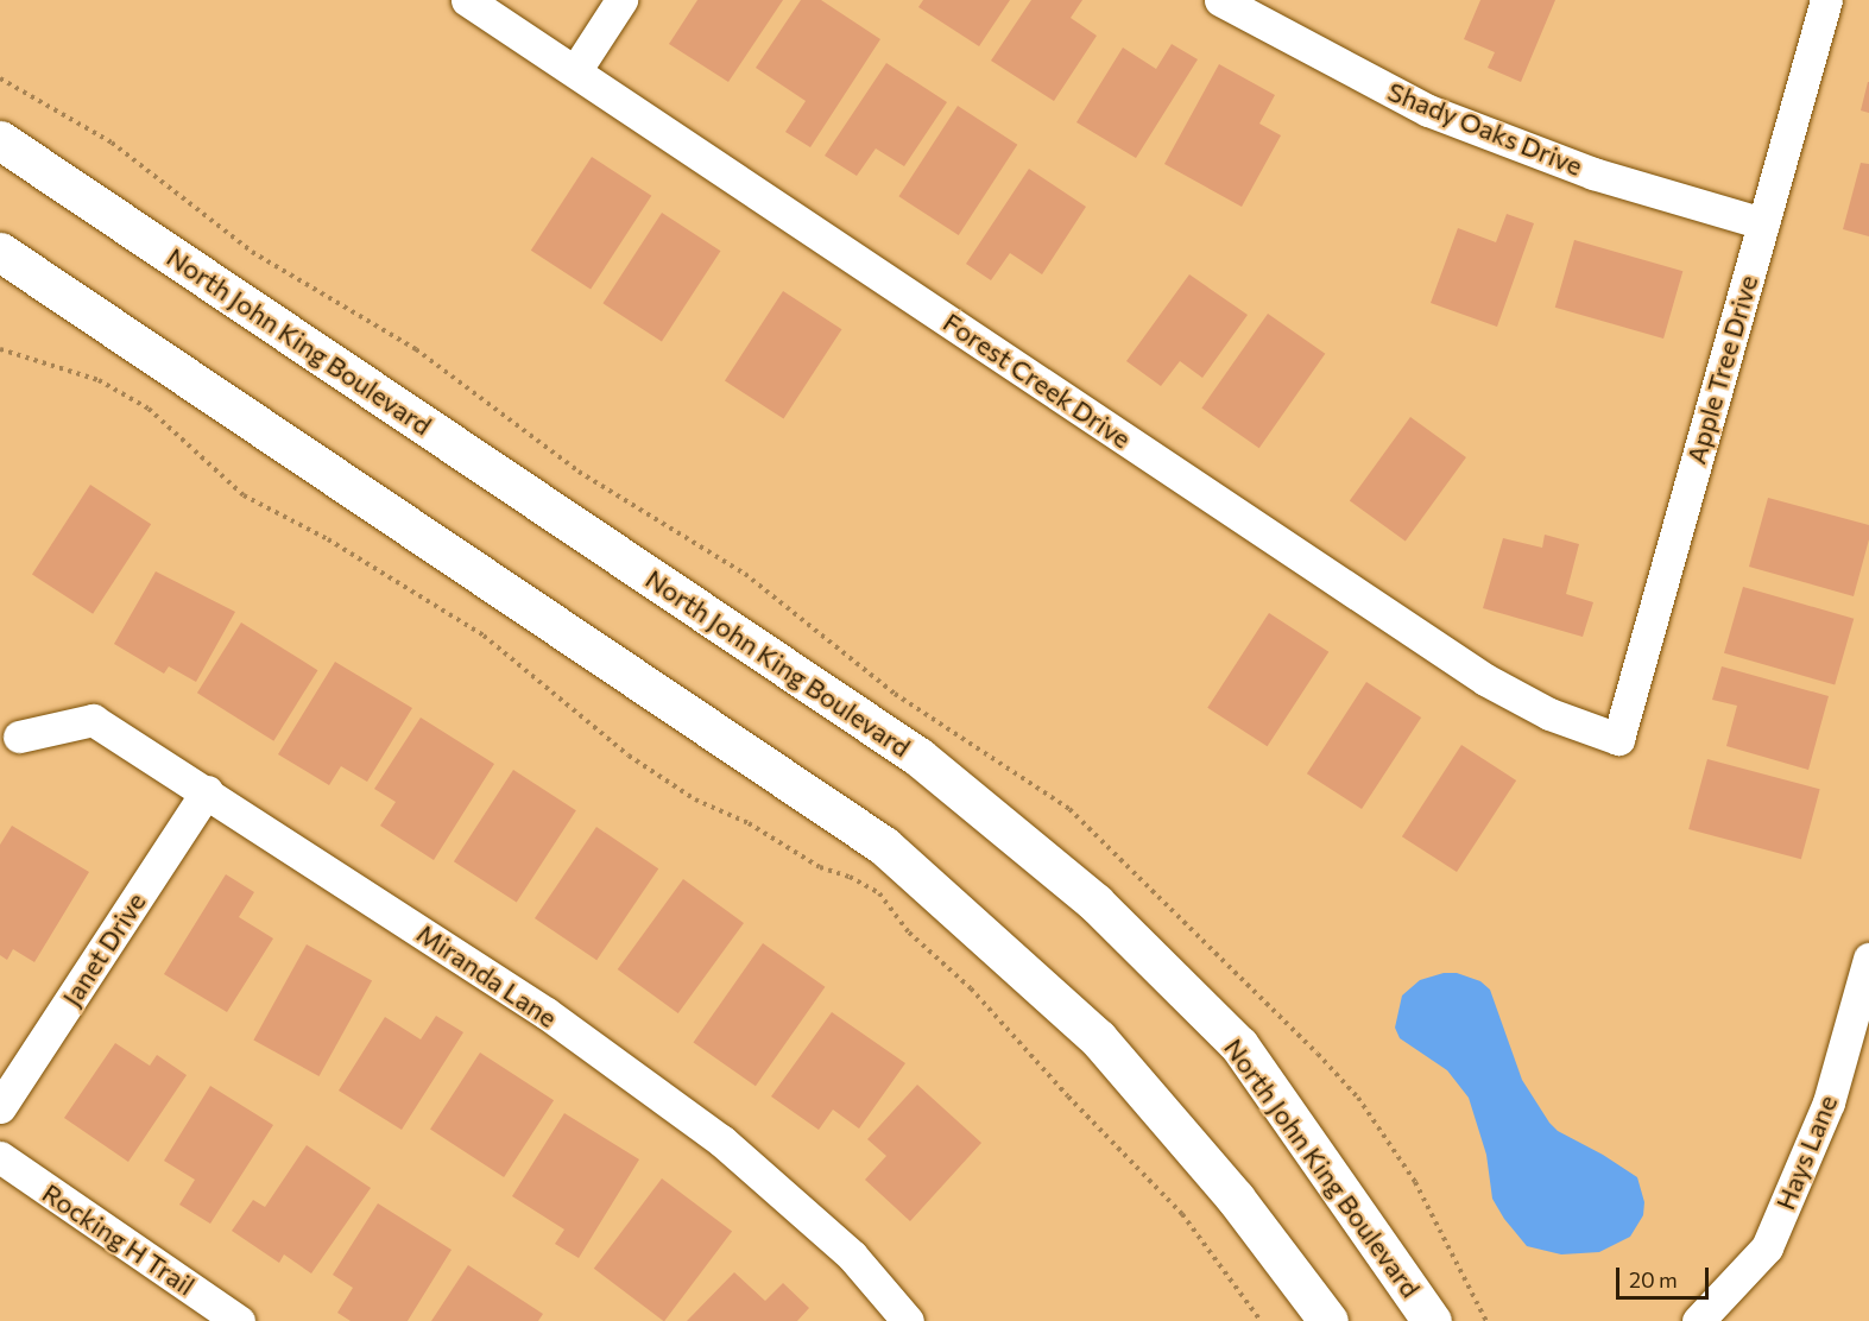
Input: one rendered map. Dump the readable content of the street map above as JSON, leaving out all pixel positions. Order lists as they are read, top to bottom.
{
  "streets": {
    "main road": ["North John King Boulevard"],
    "street": [
      "Shady Oaks Drive",
      "Apple Tree Drive",
      "Forest Creek Drive",
      "Janet Drive",
      "Miranda Lane",
      "Hays Lane",
      "Rocking H Trail"
    ]
  },
  "crossings": [
    ["Shady Oaks Drive", "Apple Tree Drive"],
    ["Apple Tree Drive", "Forest Creek Drive"],
    ["Janet Drive", "Miranda Lane"]
  ],
  "scale_bar": "20 m"
}
